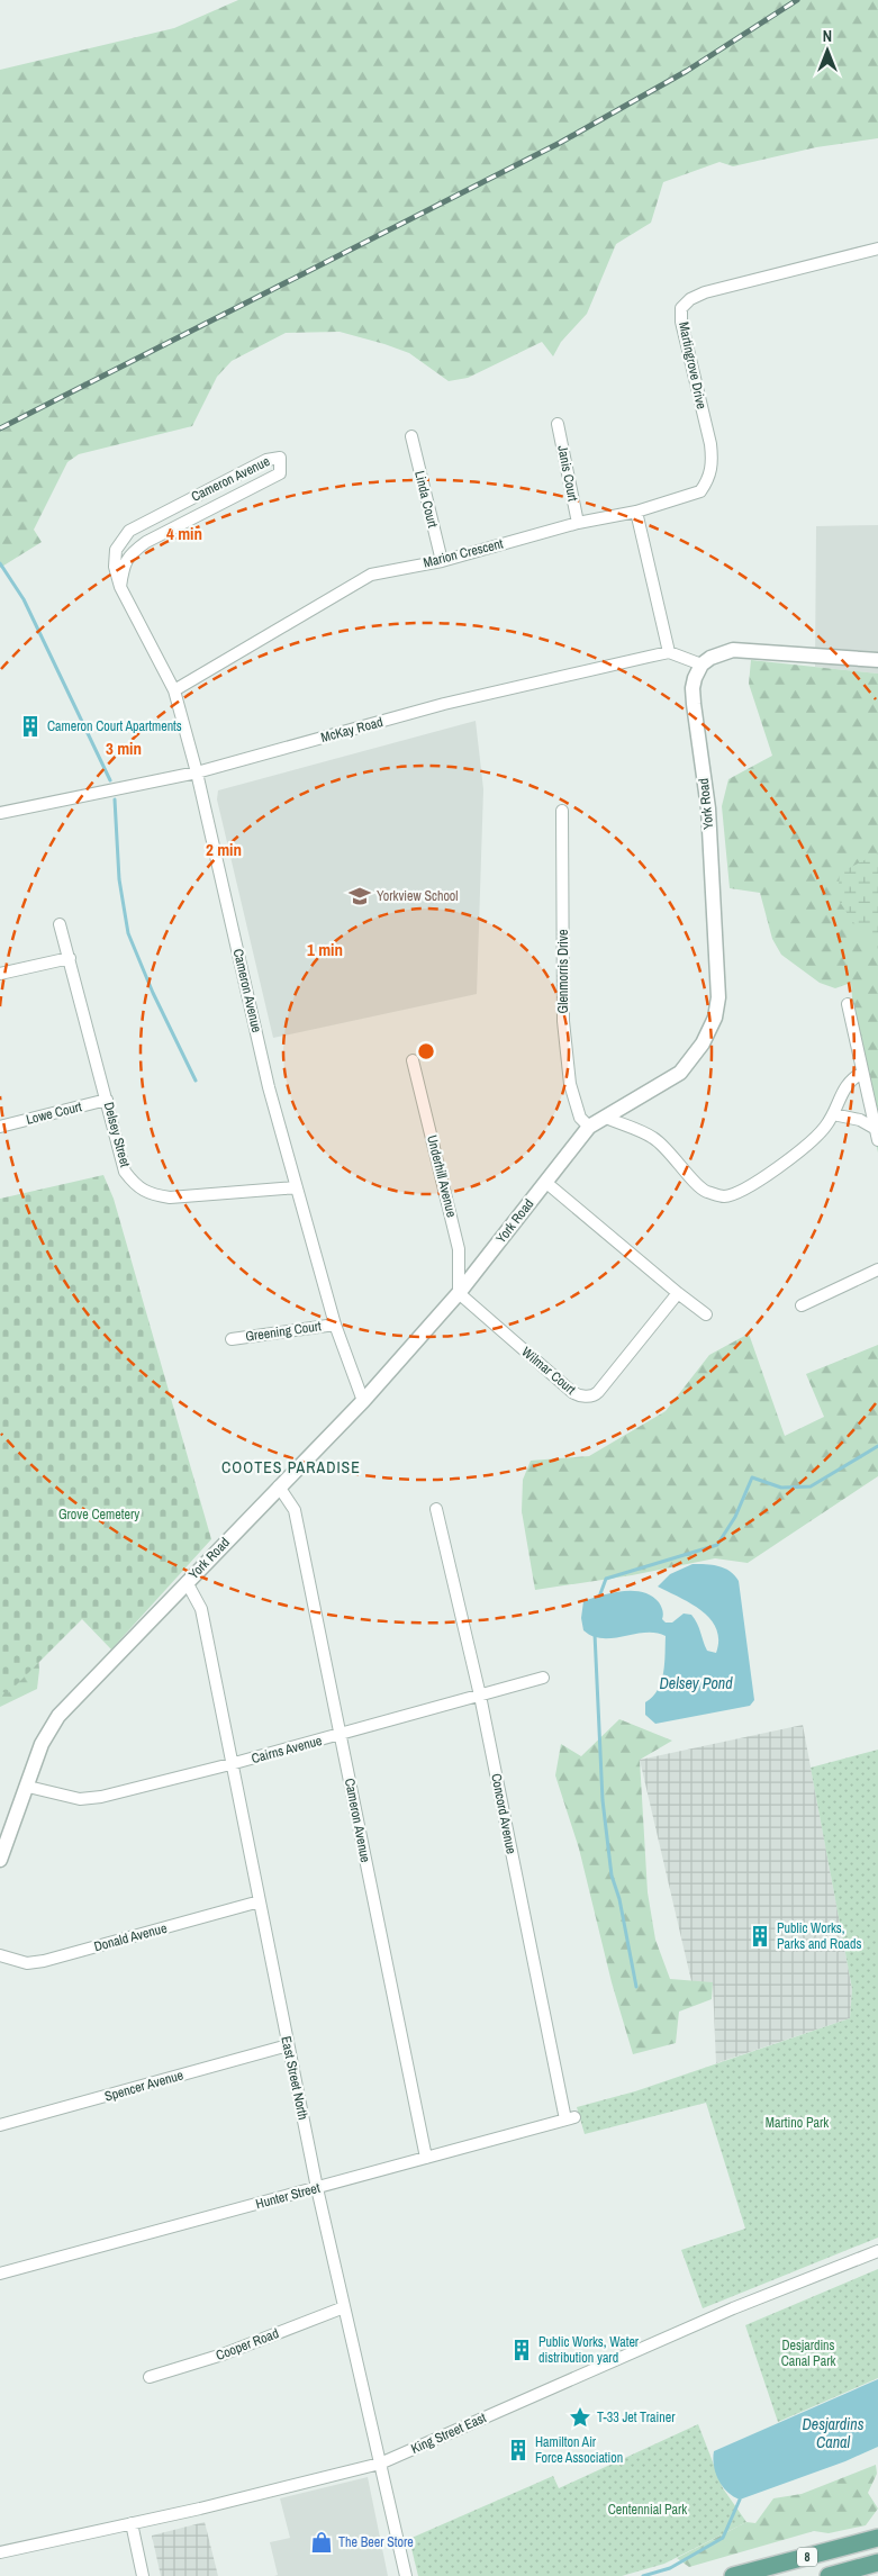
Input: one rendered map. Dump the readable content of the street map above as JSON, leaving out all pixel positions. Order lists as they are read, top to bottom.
{
  "streets": {
    "main road": ["8"],
    "street": [
      "Martingrove Drive",
      "Janis Court",
      "Cameron Avenue",
      "Linda Court",
      "Marion Crescent",
      "McKay Road",
      "York Road",
      "Glenmorris Drive",
      "Lowe Court",
      "Delsey Street",
      "Underhill Avenue",
      "Greening Court",
      "Wilmar Court",
      "Cairns Avenue",
      "Concord Avenue",
      "Donald Avenue",
      "East Street North",
      "Spencer Avenue",
      "Hunter Street",
      "Cooper Road",
      "King Street East"
    ]
  },
  "crossings": [
    ["Martingrove Drive", "Marion Crescent"],
    ["Janis Court", "Marion Crescent"],
    ["Cameron Avenue", "Marion Crescent"],
    ["Cameron Avenue", "McKay Road"],
    ["Cameron Avenue", "York Road"],
    ["Cameron Avenue", "Delsey Street"],
    ["Cameron Avenue", "Greening Court"],
    ["Cameron Avenue", "Cairns Avenue"],
    ["Cameron Avenue", "Hunter Street"],
    ["Linda Court", "Marion Crescent"],
    ["York Road", "Glenmorris Drive"],
    ["York Road", "Underhill Avenue"],
    ["York Road", "Wilmar Court"],
    ["York Road", "Cairns Avenue"],
    ["York Road", "East Street North"],
    ["Lowe Court", "Delsey Street"],
    ["Underhill Avenue", "Wilmar Court"],
    ["Cairns Avenue", "Concord Avenue"],
    ["Cairns Avenue", "East Street North"],
    ["Concord Avenue", "Hunter Street"],
    ["Donald Avenue", "East Street North"],
    ["East Street North", "Spencer Avenue"],
    ["East Street North", "Hunter Street"],
    ["East Street North", "Cooper Road"],
    ["East Street North", "King Street East"]
  ],
  "districts": ["COOTES PARADISE"],
  "water": ["Delsey Pond", "Desjardins Canal"],
  "parks": [
    "Grove Cemetery",
    "Martino Park",
    "Desjardins Canal Park",
    "Centennial Park"
  ],
  "places": {
    "building": [
      "Cameron Court Apartments",
      "Public Works, Parks and Roads",
      "Public Works, Water distribution yard",
      "Hamilton Air Force Association"
    ],
    "school or university": ["Yorkview School"],
    "place": ["T-33 Jet Trainer"],
    "shop": ["The Beer Store"]
  },
  "north": "top",
  "rings": [
    "4 min",
    "3 min",
    "2 min",
    "1 min"
  ]
}
